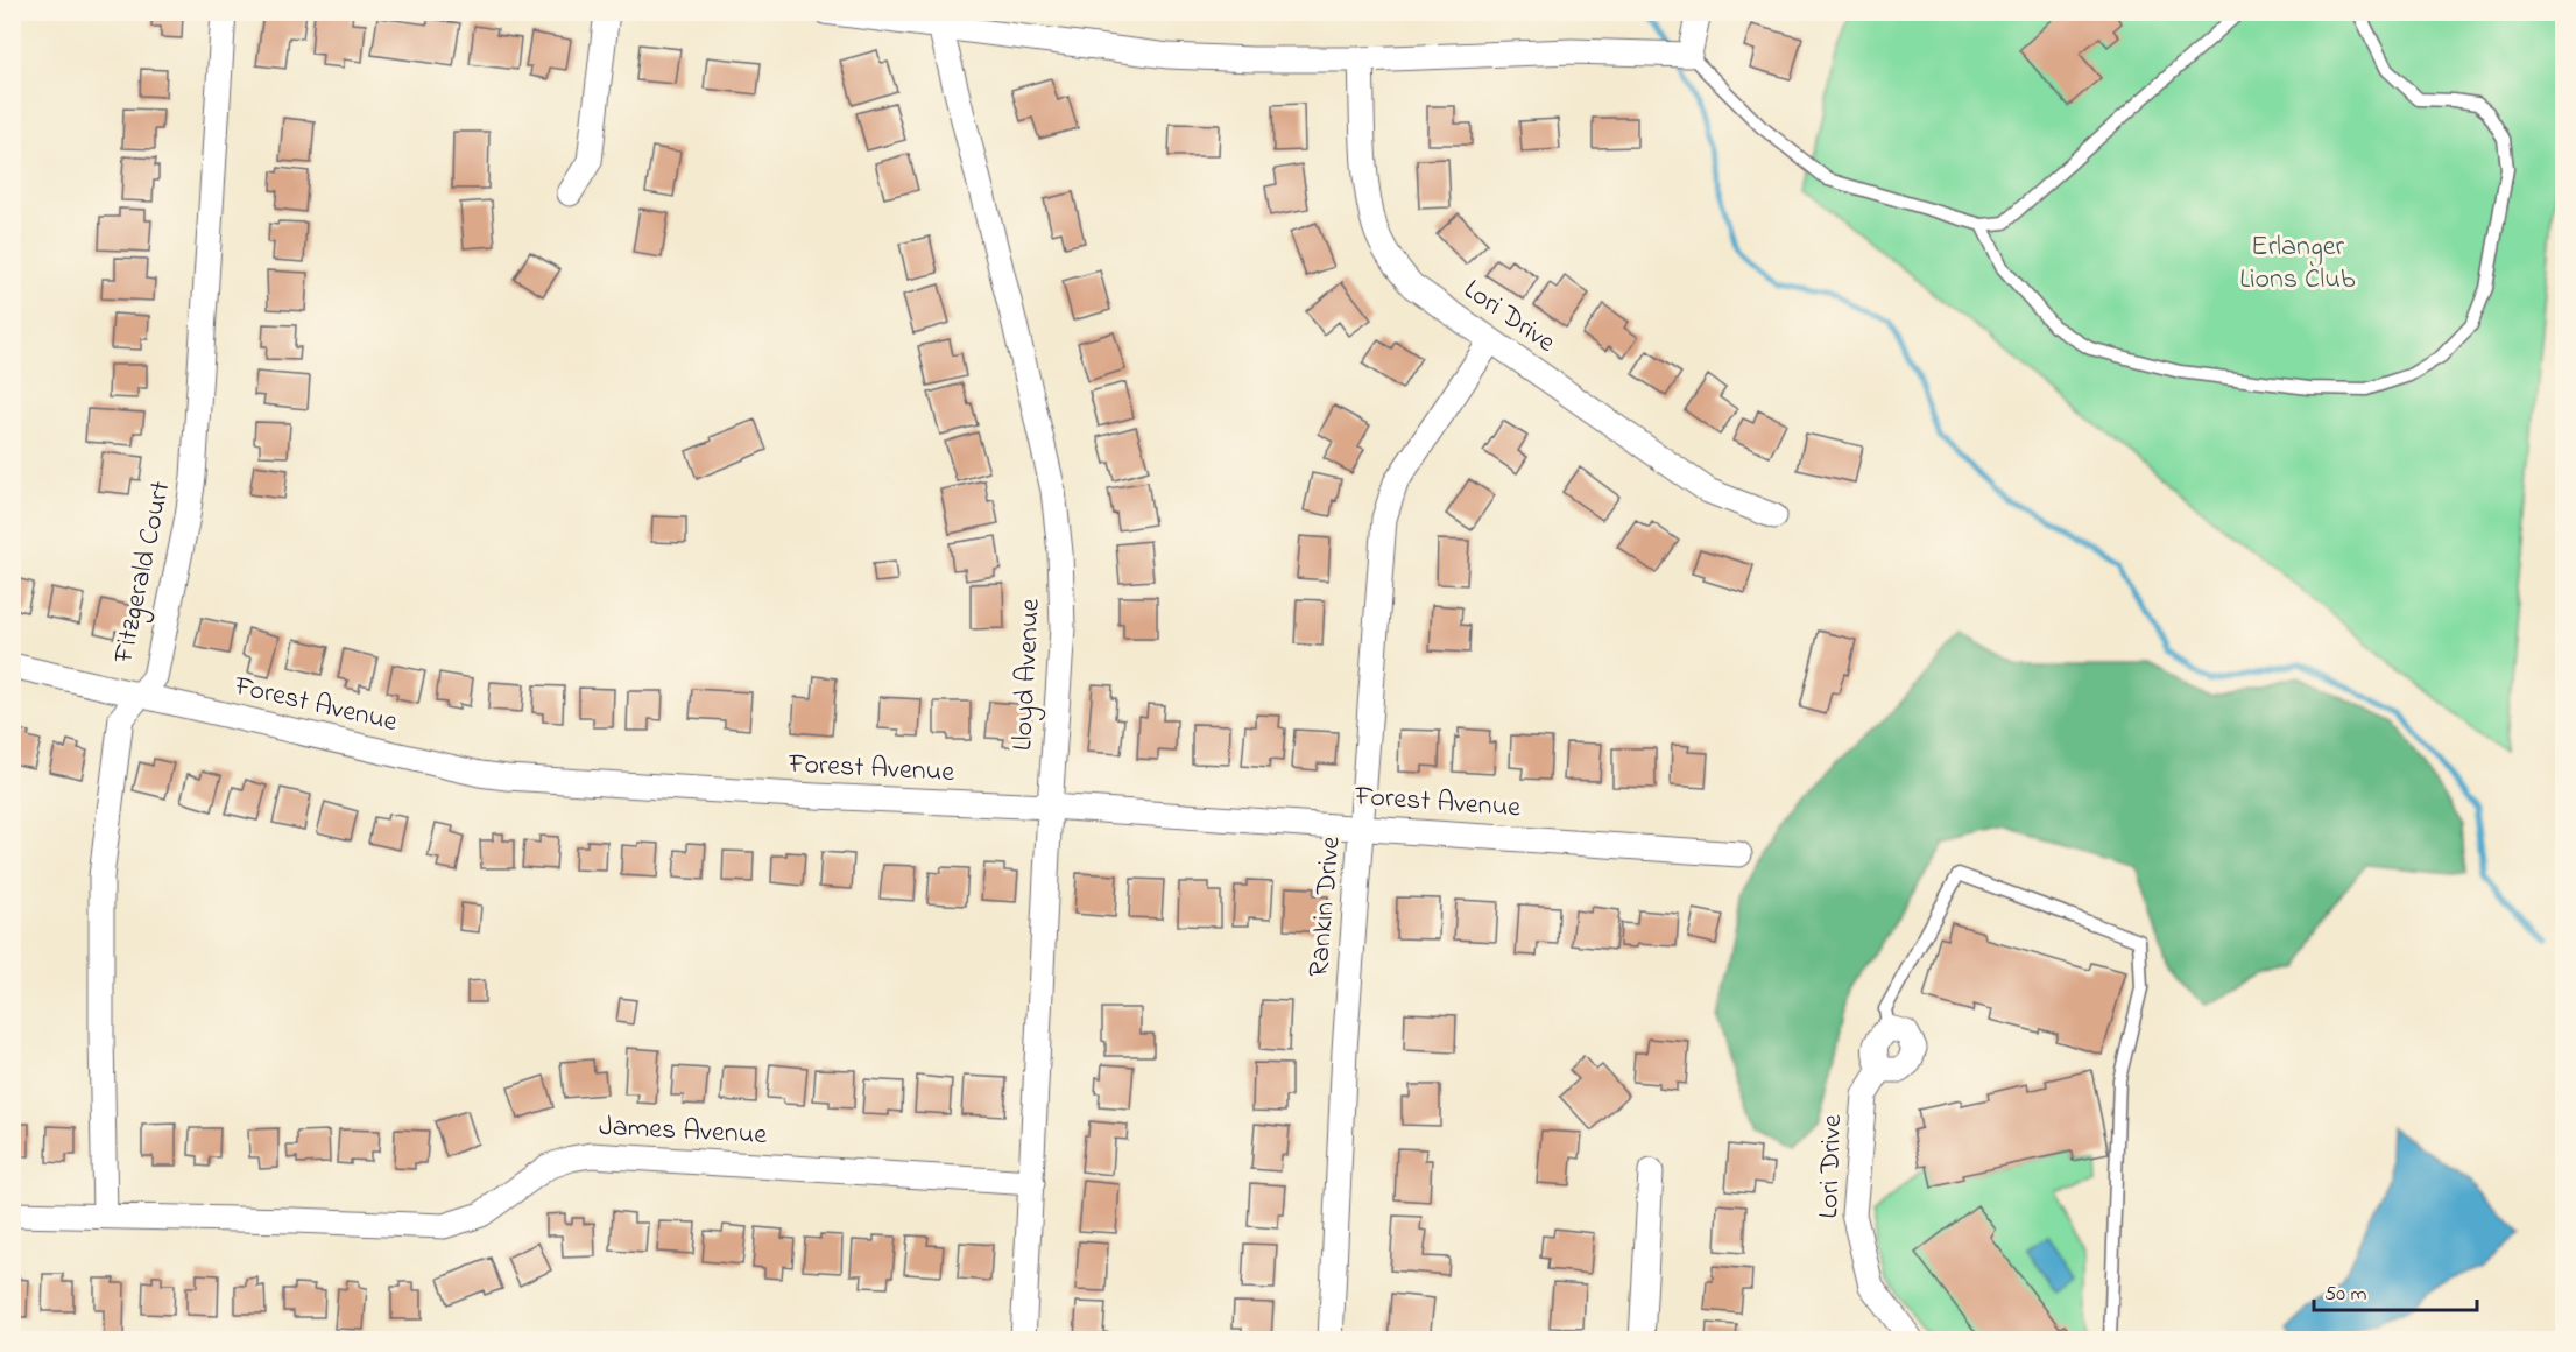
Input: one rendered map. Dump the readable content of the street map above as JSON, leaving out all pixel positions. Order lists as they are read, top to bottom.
{
  "streets": {
    "street": [
      "Lori Drive",
      "Fitzgerald Court",
      "Lloyd Avenue",
      "Forest Avenue",
      "Rankin Drive",
      "James Avenue"
    ]
  },
  "crossings": [
    ["Lori Drive", "Rankin Drive"],
    ["Fitzgerald Court", "Forest Avenue"],
    ["Fitzgerald Court", "James Avenue"],
    ["Lloyd Avenue", "Forest Avenue"],
    ["Lloyd Avenue", "James Avenue"],
    ["Forest Avenue", "Rankin Drive"]
  ],
  "parks": ["Erlanger Lions Club"],
  "scale_bar": "50 m"
}
